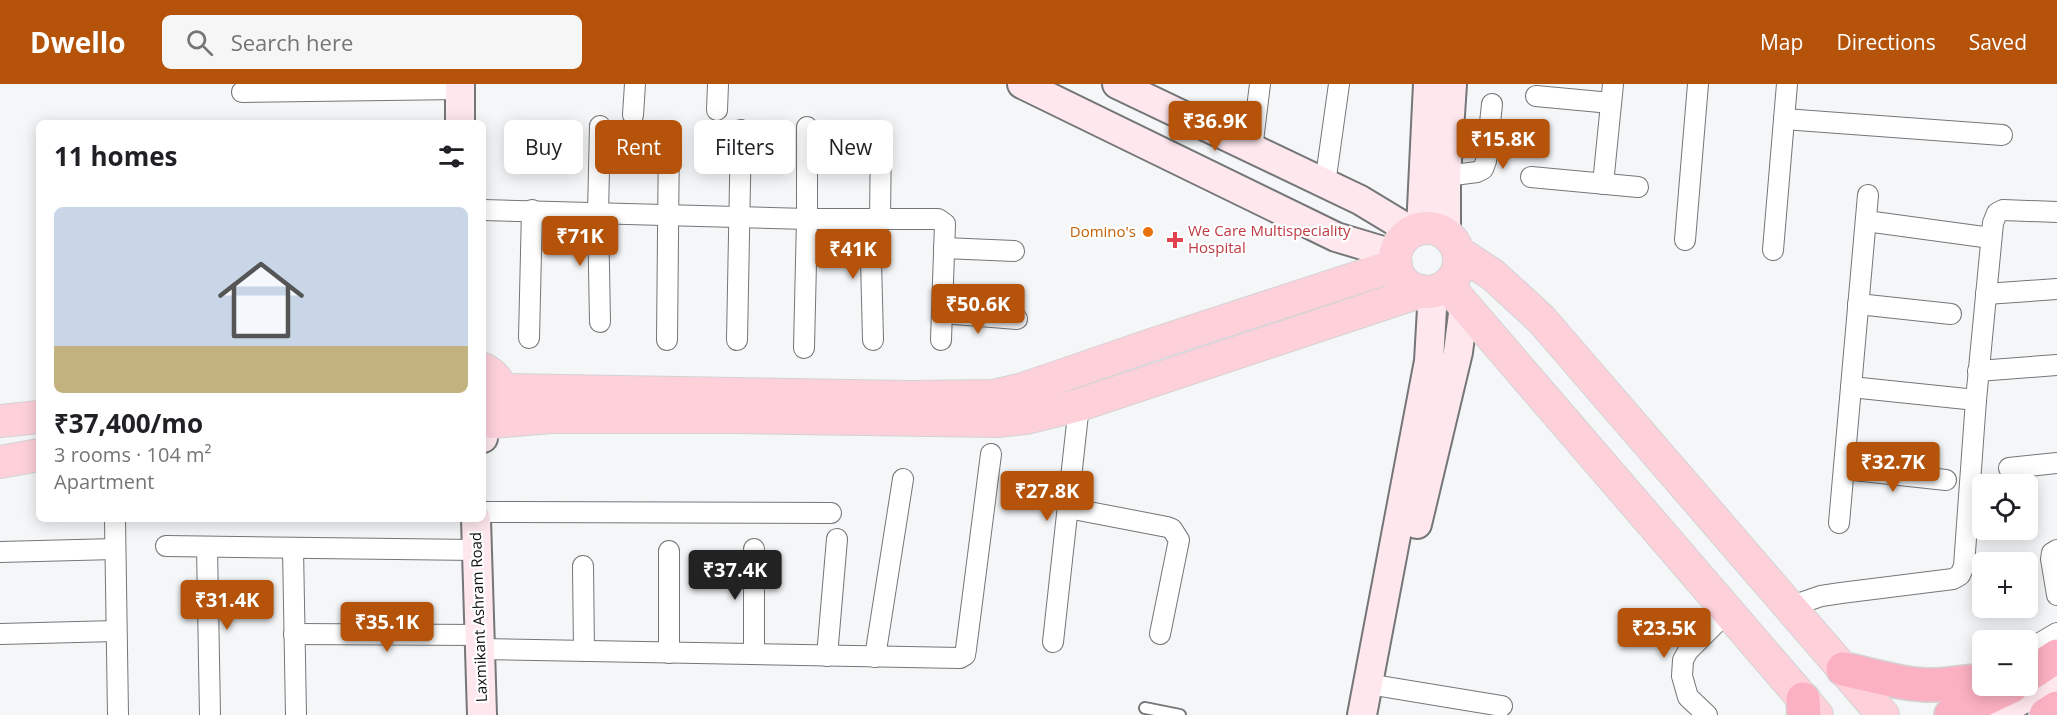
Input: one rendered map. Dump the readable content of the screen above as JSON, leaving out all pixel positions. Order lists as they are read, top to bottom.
{
  "streets": {
    "street": ["Laxmikant Ashram Road"]
  },
  "places": {
    "other": ["Domino's"],
    "health": ["We Care Multispeciality Hospital"]
  },
  "page": {
    "header": "Dwello",
    "search": "Search here",
    "nav": ["Map", "Directions", "Saved"],
    "price": [
      "₹36.9K",
      "₹15.8K",
      "₹71K",
      "₹41K",
      "₹50.6K",
      "₹32.7K",
      "₹27.8K",
      "₹37.4K",
      "₹31.4K",
      "₹35.1K",
      "₹23.5K"
    ],
    "chip": [
      "Buy",
      "Rent",
      "Filters",
      "New"
    ],
    "heading": "11 homes",
    "list": [
      {
        "name": "₹37,400/mo",
        "note": "3 rooms · 104 m² · Apartment"
      }
    ],
    "map_buttons": ["+", "−"]
  }
}
